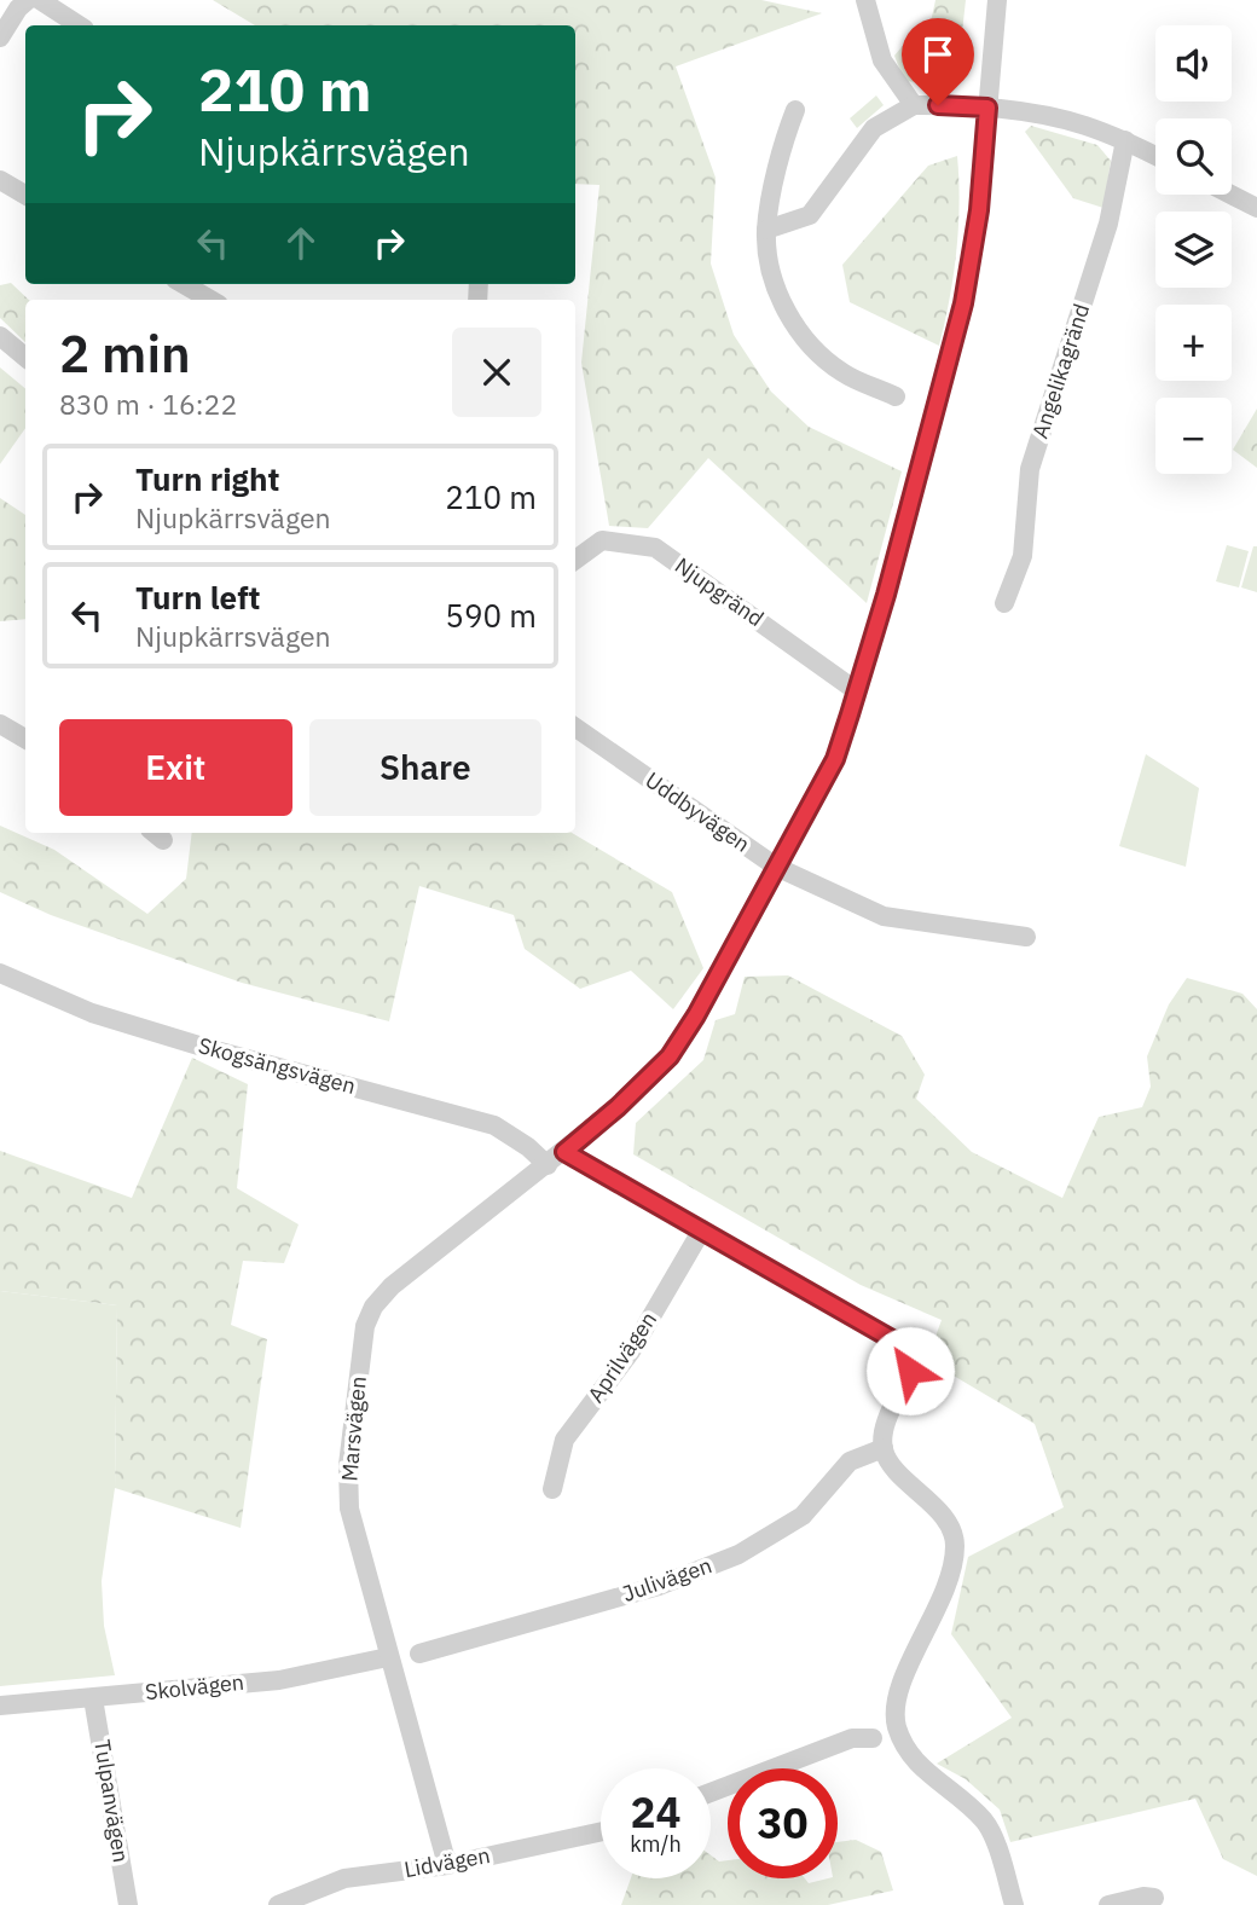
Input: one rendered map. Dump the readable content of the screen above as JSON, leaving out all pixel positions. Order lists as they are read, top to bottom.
{
  "streets": {
    "street": [
      "Angelikagränd",
      "Njupgränd",
      "Uddbyvägen",
      "Skogsängsvägen",
      "Aprilvägen",
      "Marsvägen",
      "Julivägen",
      "Skolvägen",
      "Tulpanvägen",
      "Lidvägen"
    ]
  },
  "crossings": [
    ["Njupgränd", "Marsvägen"],
    ["Uddbyvägen", "Marsvägen"],
    ["Skogsängsvägen", "Marsvägen"],
    ["Marsvägen", "Skolvägen"],
    ["Marsvägen", "Lidvägen"],
    ["Skolvägen", "Tulpanvägen"]
  ],
  "page": {
    "map_buttons": ["+", "−"],
    "turn": ["210 m", "Njupkärrsvägen"],
    "heading": ["2 min", "830 m · 16:22"],
    "list": [
      {
        "name": "Turn right",
        "note": "Njupkärrsvägen",
        "value": "210 m"
      },
      {
        "name": "Turn left",
        "note": "Njupkärrsvägen",
        "value": "590 m"
      }
    ],
    "buttons": ["Exit", "Share"],
    "speed": "24 km/h",
    "limit": "30"
  }
}
